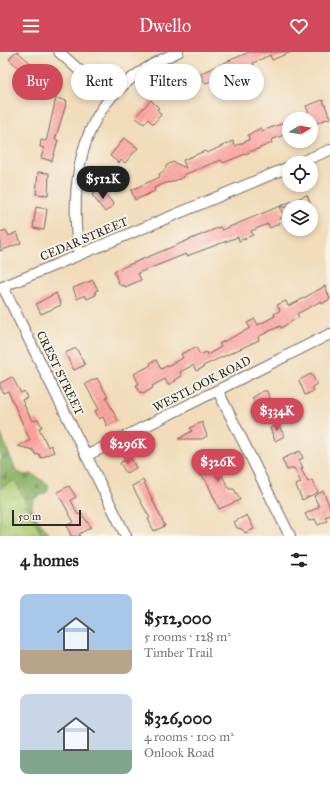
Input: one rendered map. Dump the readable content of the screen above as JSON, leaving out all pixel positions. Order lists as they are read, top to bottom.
{
  "streets": {
    "street": ["CEDAR STREET", "CREST STREET", "WESTLOOK ROAD"]
  },
  "crossings": [
    ["CEDAR STREET", "CREST STREET"],
    ["CREST STREET", "WESTLOOK ROAD"]
  ],
  "scale_bar": "50 m",
  "north": "right",
  "page": {
    "header": "Dwello",
    "chip": [
      "Buy",
      "Rent",
      "Filters",
      "New"
    ],
    "price": [
      "$512K",
      "$334K",
      "$296K",
      "$326K"
    ],
    "scale": "50 m",
    "heading": "4 homes",
    "list": [
      {
        "name": "$512,000",
        "note": "5 rooms · 128 m² · Timber Trail"
      },
      {
        "name": "$326,000",
        "note": "4 rooms · 100 m² · Onlook Road"
      }
    ]
  }
}
